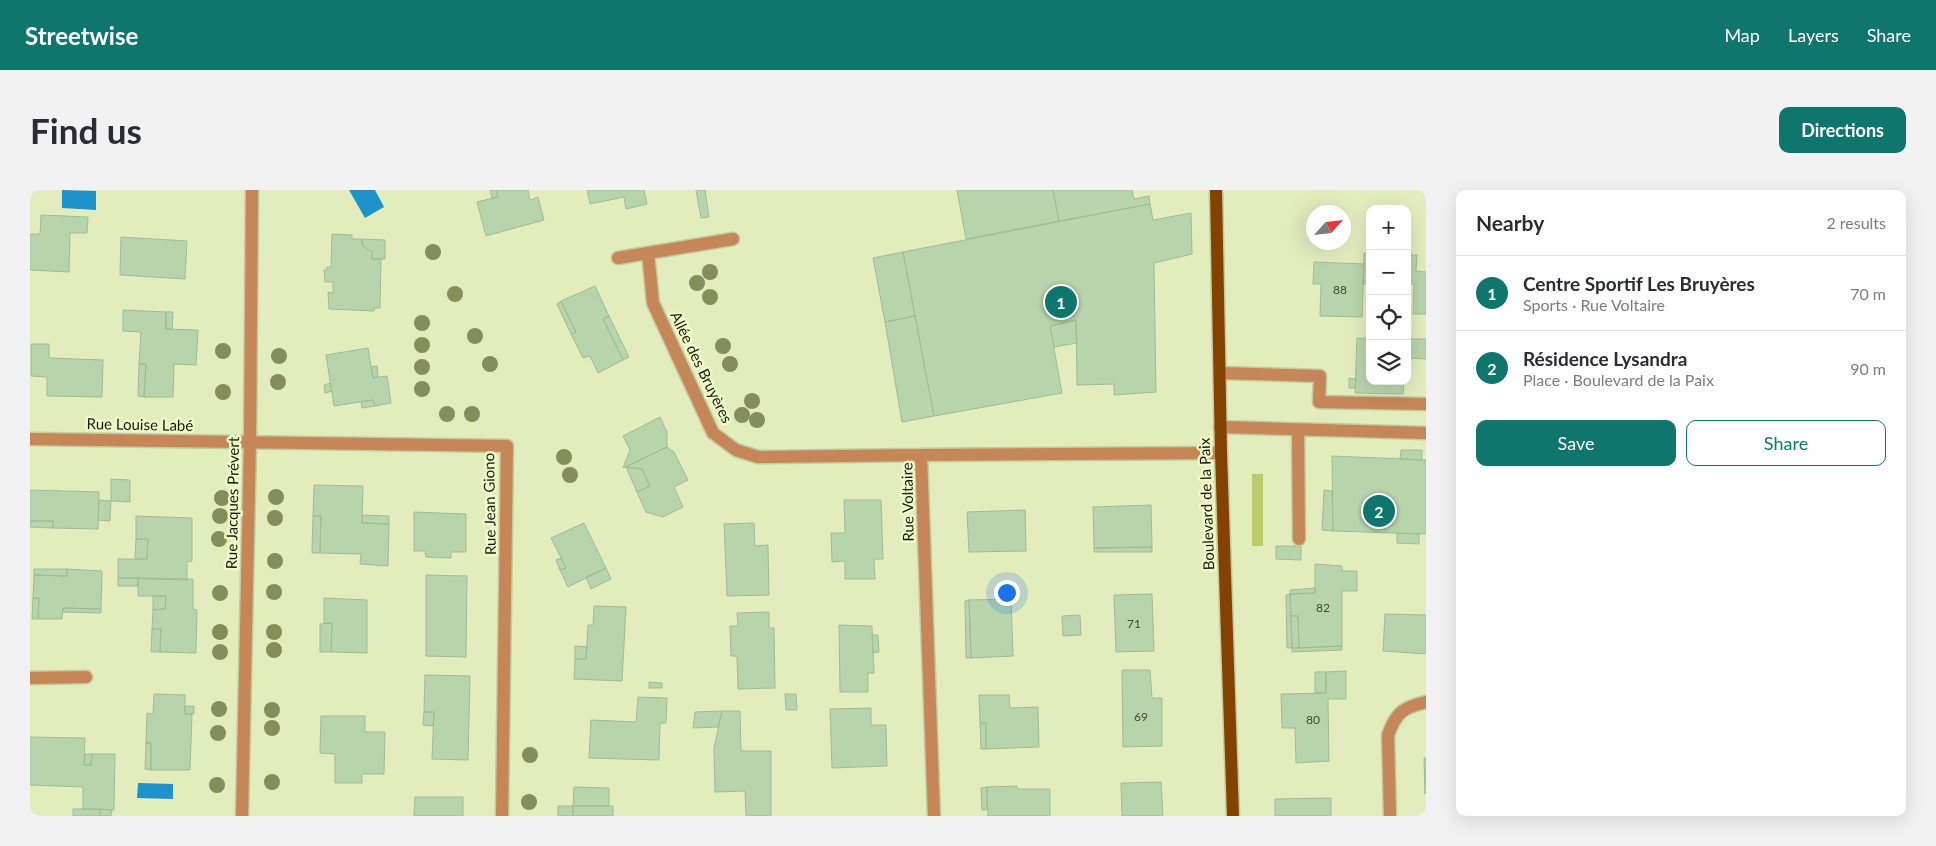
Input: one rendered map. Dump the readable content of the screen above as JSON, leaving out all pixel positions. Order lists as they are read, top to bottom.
{
  "streets": {
    "main road": ["Boulevard de la Paix"],
    "street": [
      "Allée des Bruyères",
      "Rue Louise Labé",
      "Rue Voltaire",
      "Rue Jacques Prévert",
      "Rue Jean Giono"
    ]
  },
  "crossings": [
    ["Allée des Bruyères", "Rue Voltaire"],
    ["Rue Louise Labé", "Rue Jacques Prévert"],
    ["Rue Louise Labé", "Rue Jean Giono"],
    ["Rue Voltaire", "Boulevard de la Paix"],
    ["Rue Jacques Prévert", "Rue Jean Giono"]
  ],
  "house_numbers": [
    "88",
    "82",
    "71",
    "69",
    "80"
  ],
  "north": "top right",
  "page": {
    "header": "Streetwise",
    "nav": ["Map", "Layers", "Share"],
    "buttons": [
      "Directions",
      ["Save", "Share"]
    ],
    "title": "Find us",
    "heading": ["Nearby", "2 results"],
    "map_buttons": ["+", "−"],
    "list": [
      {
        "mark": "1",
        "name": "Centre Sportif Les Bruyères",
        "note": "Sports · Rue Voltaire",
        "value": "70 m"
      },
      {
        "mark": "2",
        "name": "Résidence Lysandra",
        "note": "Place · Boulevard de la Paix",
        "value": "90 m"
      }
    ],
    "pins": ["1", "2"]
  }
}
